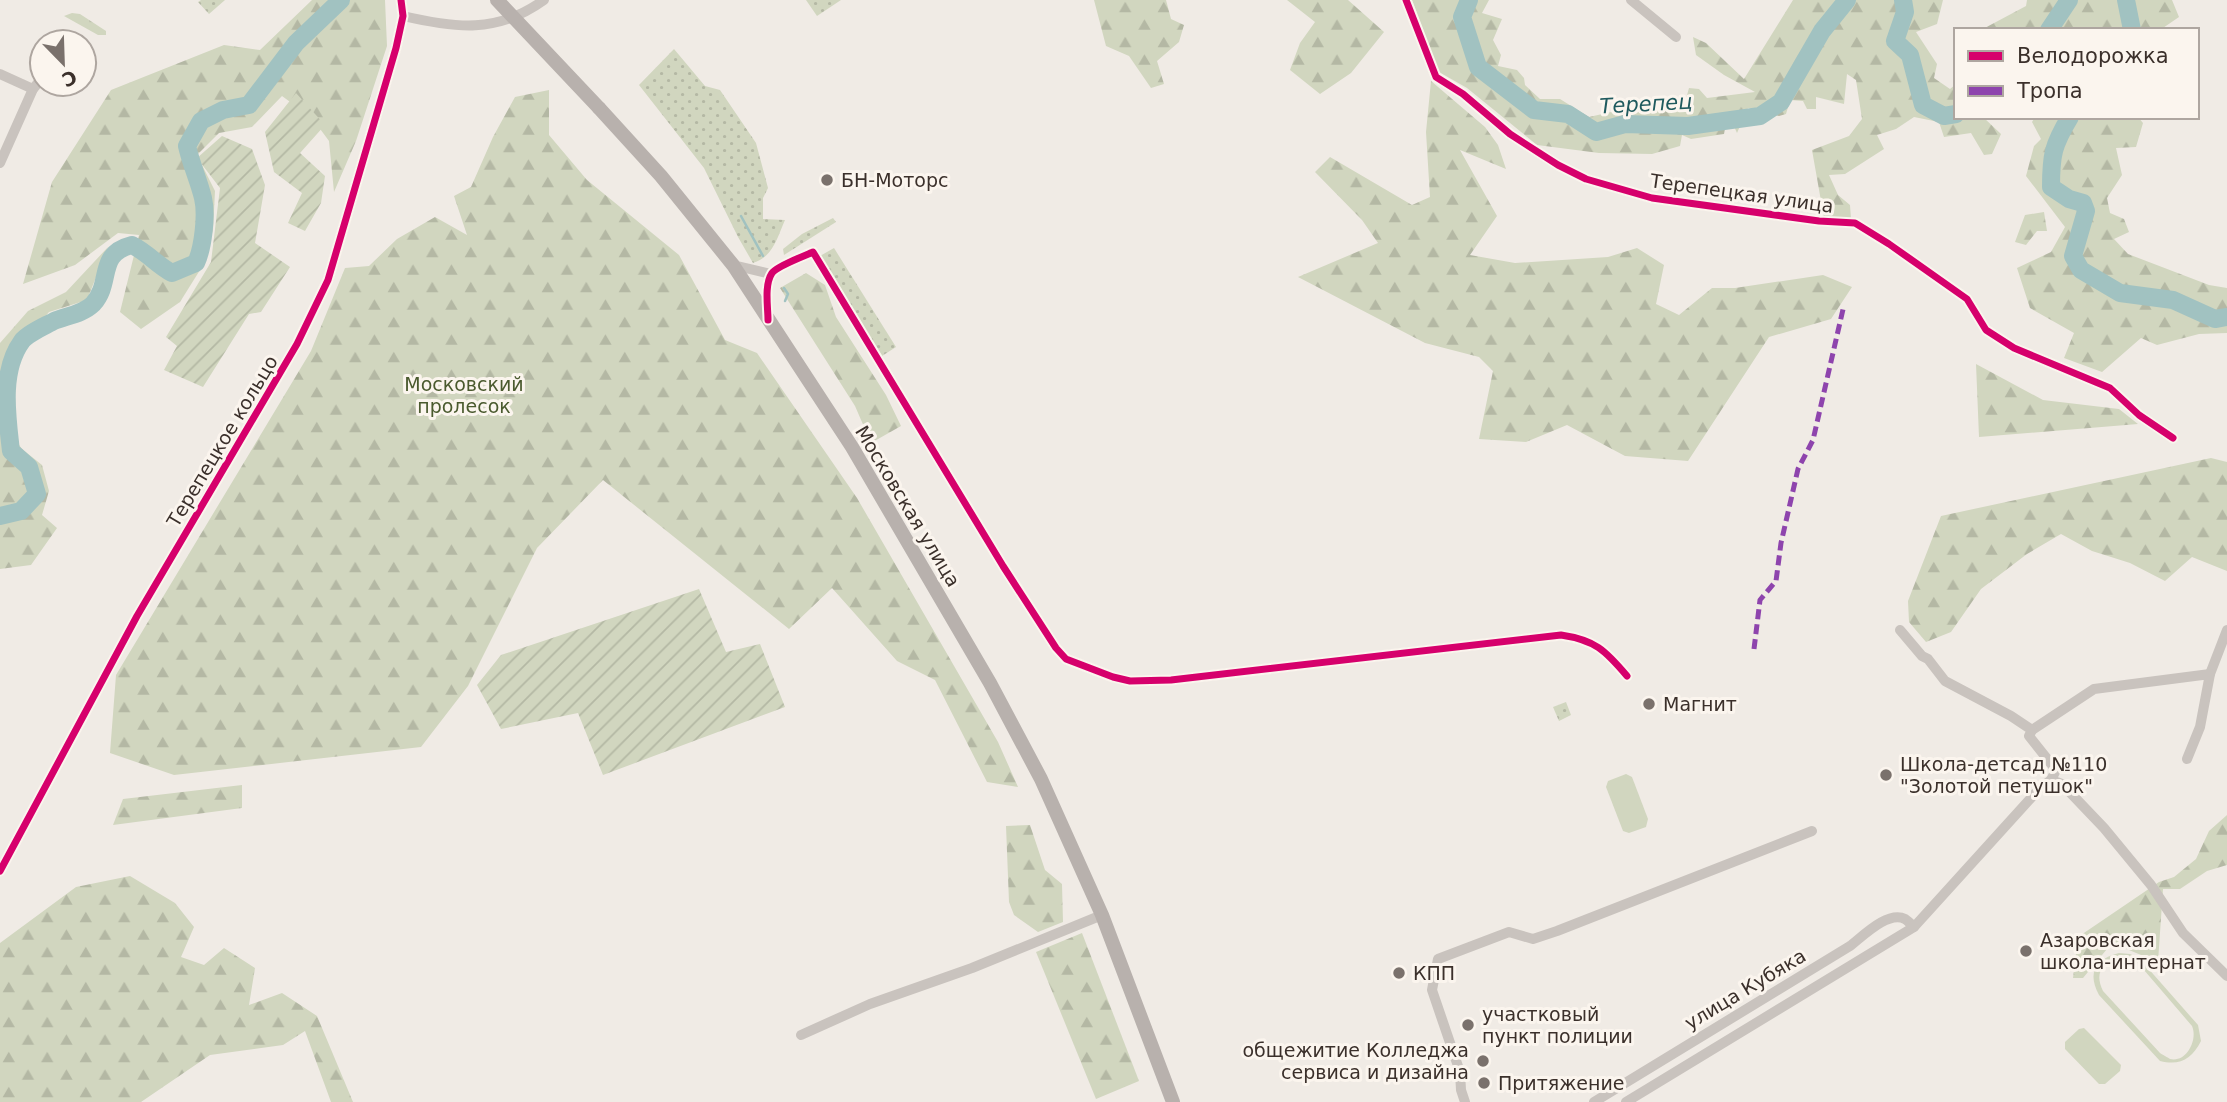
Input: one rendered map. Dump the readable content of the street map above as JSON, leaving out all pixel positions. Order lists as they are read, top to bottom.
{
  "streets": {
    "main road": ["Московская улица"],
    "street": ["Терепецкая улица", "Терепецкое кольцо", "улица Кубяка"]
  },
  "water": ["Терепец"],
  "parks": ["Московский пролесок"],
  "places": [
    "БН-Моторс",
    "Магнит",
    "Школа-детсад №110 \"Золотой петушок\"",
    "Азаровская школа-интернат",
    "КПП",
    "участковый пункт полиции",
    "общежитие Колледжа сервиса и дизайна",
    "Притяжение"
  ],
  "legend": ["Велодорожка", "Тропа"],
  "north": "bottom right"
}
